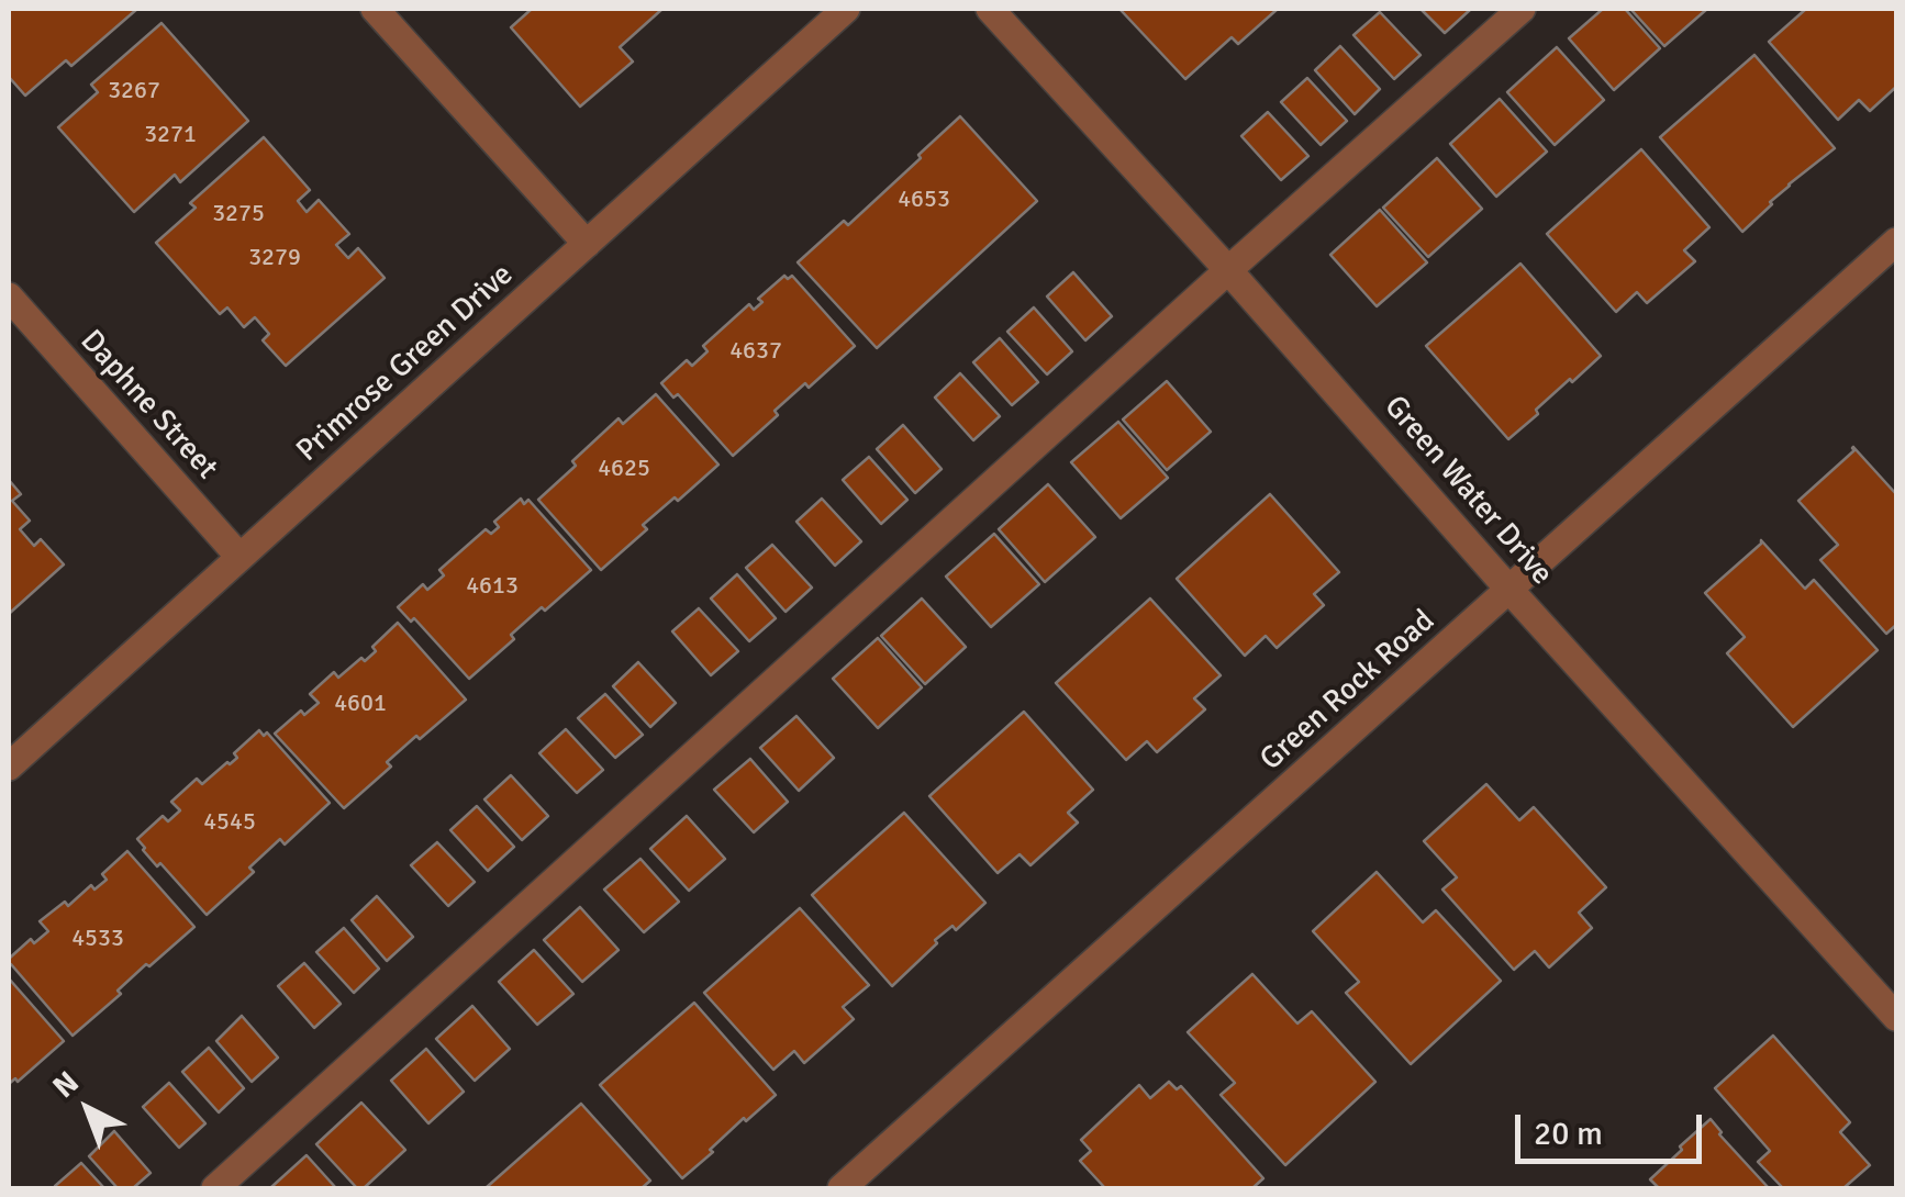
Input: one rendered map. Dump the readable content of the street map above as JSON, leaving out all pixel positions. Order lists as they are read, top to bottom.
{
  "streets": {
    "street": [
      "Primrose Green Drive",
      "Daphne Street",
      "Green Water Drive",
      "Green Rock Road"
    ]
  },
  "crossings": [
    ["Primrose Green Drive", "Daphne Street"],
    ["Green Water Drive", "Green Rock Road"]
  ],
  "house_numbers": [
    "3267",
    "3271",
    "4653",
    "3275",
    "3279",
    "4637",
    "4625",
    "4613",
    "4601",
    "4545",
    "4533"
  ],
  "scale_bar": "20 m",
  "north": "top left"
}
